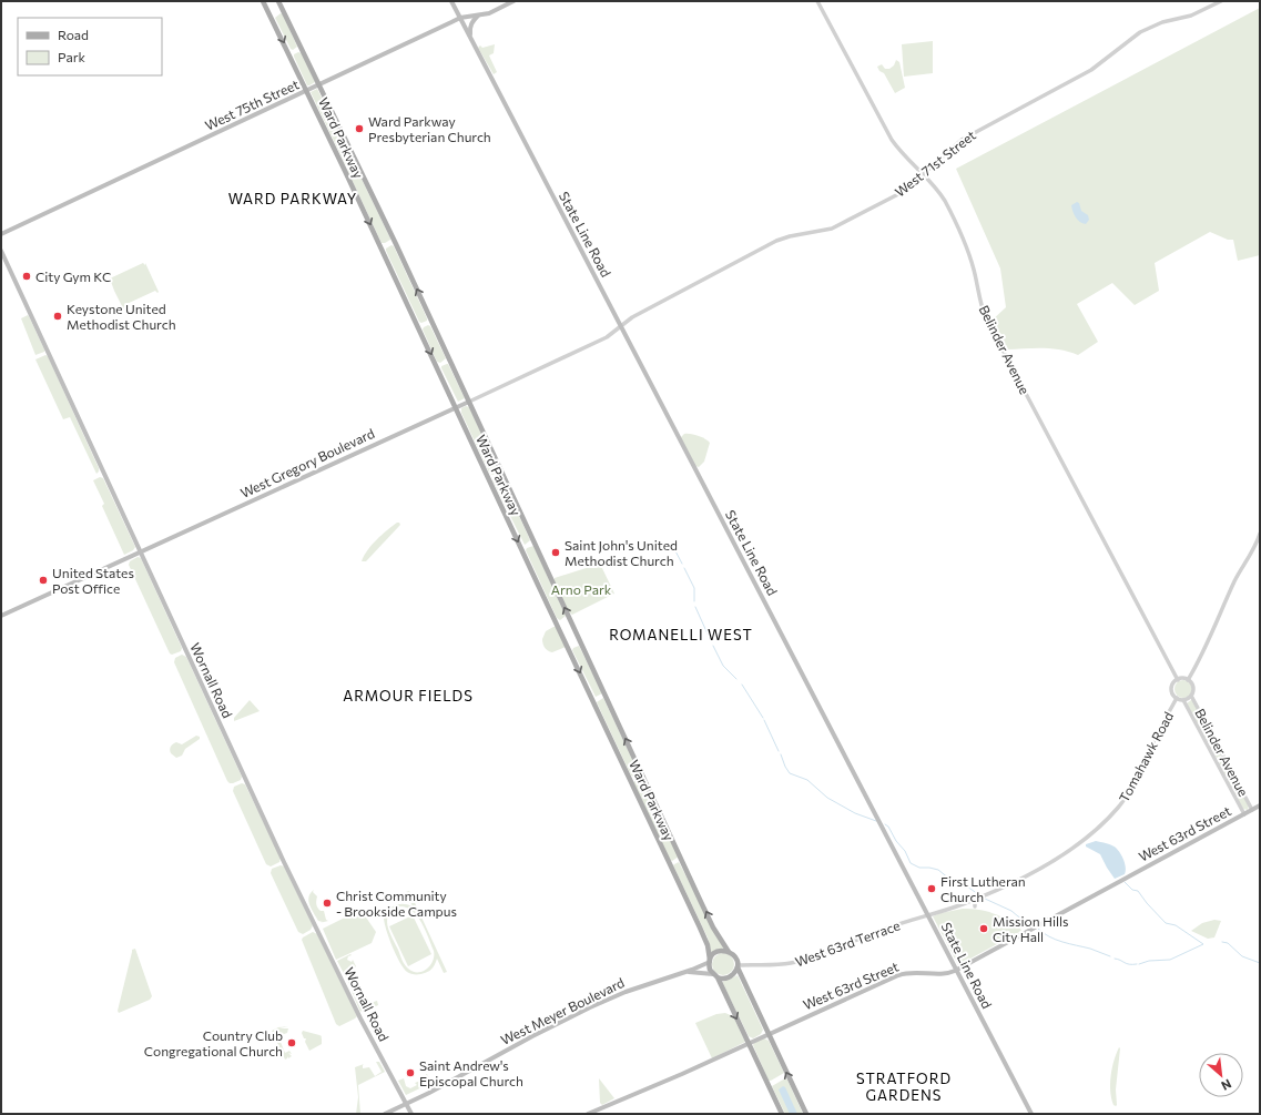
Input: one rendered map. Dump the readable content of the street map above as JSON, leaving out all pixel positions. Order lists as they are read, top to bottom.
{
  "streets": {
    "main road": [
      "West 75th Street",
      "Ward Parkway",
      "State Line Road",
      "West Gregory Boulevard",
      "Wornall Road",
      "West 63rd Street",
      "West Meyer Boulevard"
    ],
    "street": [
      "West 71st Street",
      "Belinder Avenue",
      "Tomahawk Road",
      "West 63rd Terrace"
    ]
  },
  "crossings": [
    ["West 75th Street", "Ward Parkway"],
    ["West 75th Street", "State Line Road"],
    ["Ward Parkway", "West Gregory Boulevard"],
    ["Ward Parkway", "West 63rd Terrace"],
    ["Ward Parkway", "West Meyer Boulevard"],
    ["West 71st Street", "State Line Road"],
    ["West 71st Street", "Belinder Avenue"],
    ["West 71st Street", "West Gregory Boulevard"],
    ["State Line Road", "West Gregory Boulevard"],
    ["State Line Road", "Tomahawk Road"],
    ["State Line Road", "West 63rd Street"],
    ["State Line Road", "West 63rd Terrace"],
    ["Belinder Avenue", "Tomahawk Road"],
    ["Belinder Avenue", "West 63rd Street"],
    ["West Gregory Boulevard", "Wornall Road"],
    ["Wornall Road", "West Meyer Boulevard"],
    ["Tomahawk Road", "West 63rd Terrace"],
    ["West 63rd Terrace", "West Meyer Boulevard"]
  ],
  "districts": [
    "WARD PARKWAY",
    "ROMANELLI WEST",
    "ARMOUR FIELDS",
    "STRATFORD GARDENS"
  ],
  "parks": ["Arno Park"],
  "places": [
    "Ward Parkway Presbyterian Church",
    "City Gym KC",
    "Keystone United Methodist Church",
    "Saint John's United Methodist Church",
    "United States Post Office",
    "First Lutheran Church",
    "Christ Community - Brookside Campus",
    "Mission Hills City Hall",
    "Country Club Congregational Church",
    "Saint Andrew's Episcopal Church"
  ],
  "legend": ["Road", "Park"],
  "north": "bottom right"
}
